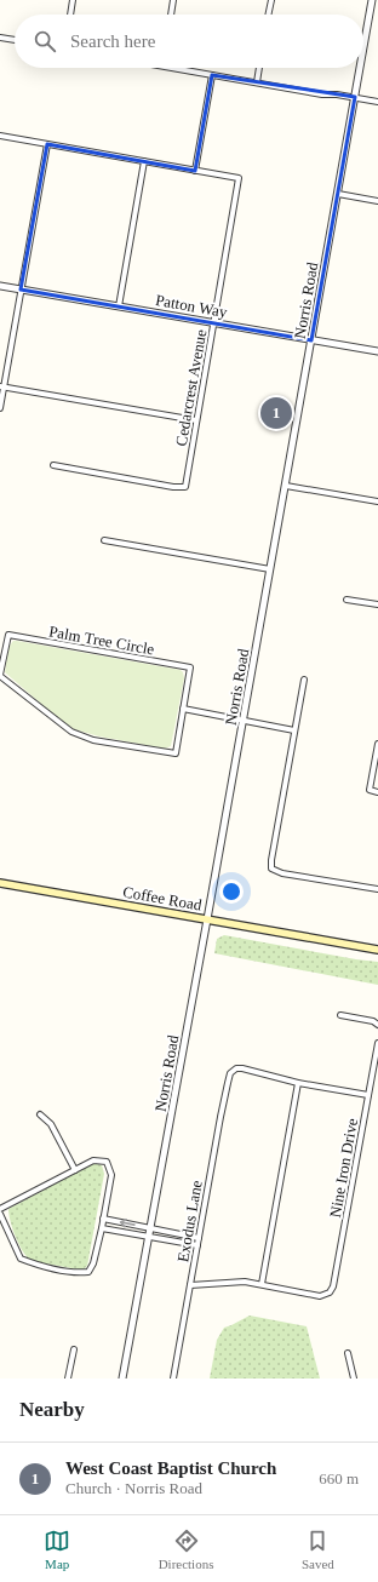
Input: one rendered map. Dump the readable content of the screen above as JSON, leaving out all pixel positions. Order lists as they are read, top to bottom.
{
  "streets": {
    "main road": ["Coffee Road"],
    "street": [
      "Norris Road",
      "Patton Way",
      "Cedarcrest Avenue",
      "Palm Tree Circle",
      "Nine Iron Drive",
      "Exodus Lane"
    ]
  },
  "crossings": [
    ["Norris Road", "Patton Way"],
    ["Norris Road", "Coffee Road"],
    ["Patton Way", "Cedarcrest Avenue"]
  ],
  "page": {
    "search": "Search here",
    "pins": "1",
    "heading": "Nearby",
    "list": [
      {
        "mark": "1",
        "name": "West Coast Baptist Church",
        "note": "Church · Norris Road",
        "value": "660 m"
      }
    ],
    "nav": ["Map", "Directions", "Saved"]
  }
}
